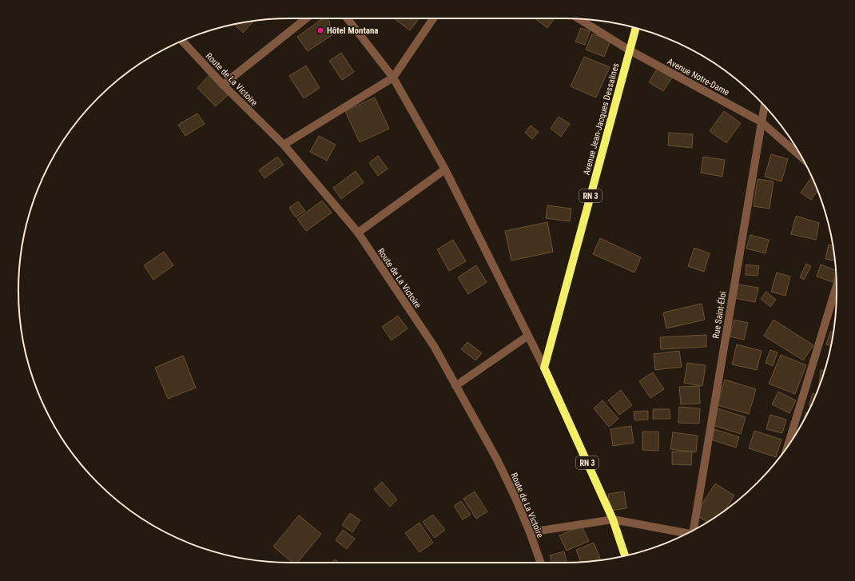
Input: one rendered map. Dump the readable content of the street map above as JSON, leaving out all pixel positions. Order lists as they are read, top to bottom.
{
  "streets": {
    "main road": ["Avenue Jean-Jacques Dessalines", "RN 3"],
    "street": ["Avenue Notre-Dame", "Route de La Victoire", "Rue Saint-Éloi"]
  },
  "crossings": [
    ["Avenue Notre-Dame", "Avenue Jean-Jacques Dessalines"],
    ["Avenue Notre-Dame", "Rue Saint-Éloi"],
    ["Avenue Jean-Jacques Dessalines", "RN 3"]
  ],
  "places": ["Hôtel Montana"]
}
